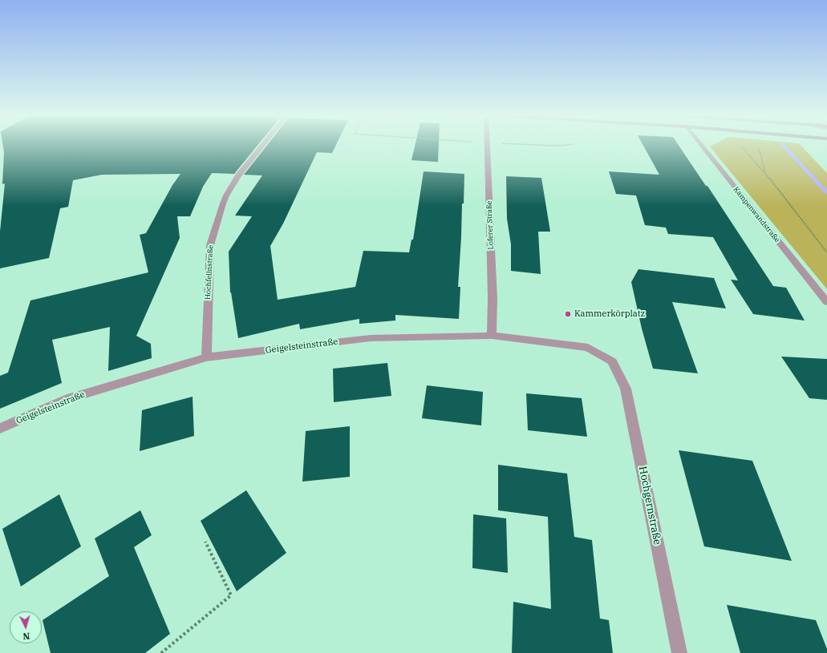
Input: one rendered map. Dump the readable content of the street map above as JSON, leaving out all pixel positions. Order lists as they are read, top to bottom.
{
  "streets": {
    "street": [
      "Kampenwandstraße",
      "Loferer Straße",
      "Hochfellnstraße",
      "Geigelsteinstraße",
      "Hochgernstraße"
    ]
  },
  "crossings": [
    ["Loferer Straße", "Geigelsteinstraße"],
    ["Hochfellnstraße", "Geigelsteinstraße"],
    ["Geigelsteinstraße", "Hochgernstraße"]
  ],
  "places": ["Kammerkörplatz"],
  "north": "bottom"
}
